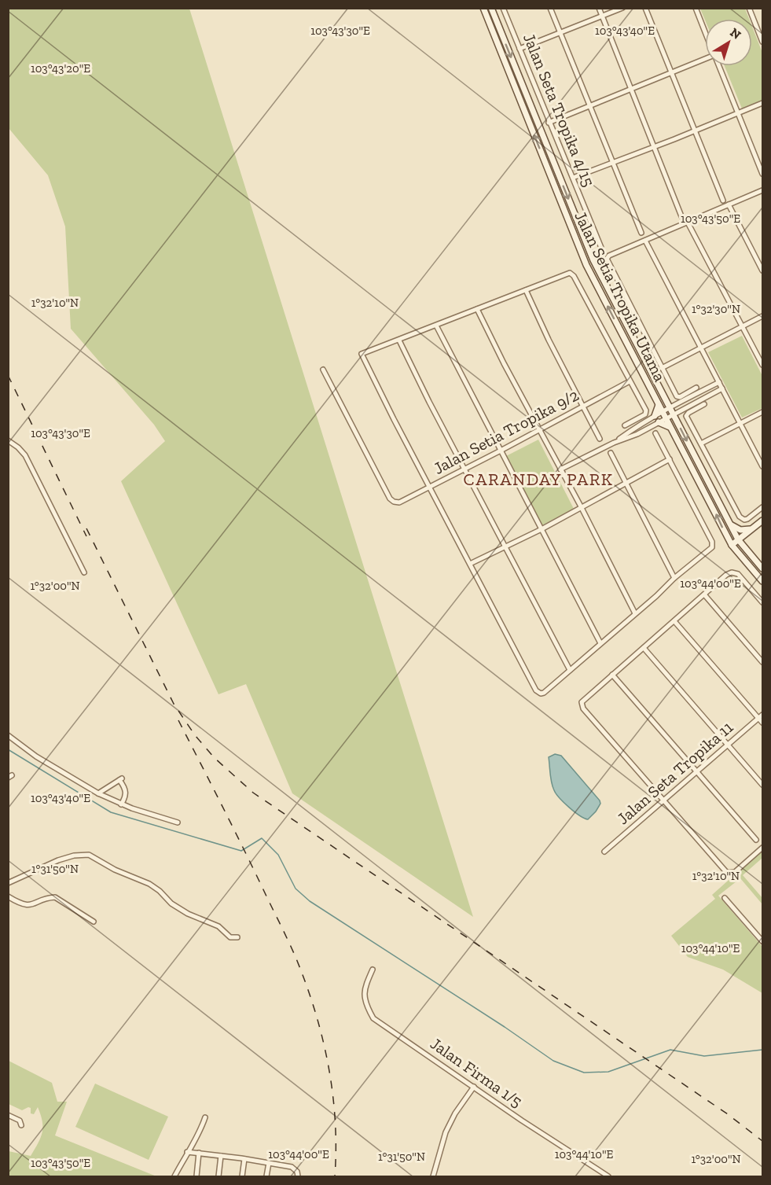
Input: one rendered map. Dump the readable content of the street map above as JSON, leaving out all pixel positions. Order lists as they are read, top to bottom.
{
  "streets": {
    "main road": ["Jalan Setia Tropika Utama"],
    "street": [
      "Jalan Seta Tropika 4/15",
      "Jalan Setia Tropika 9/2",
      "Jalan Seta Tropika 11",
      "Jalan Firma 1/5"
    ]
  },
  "districts": ["CARANDAY PARK"],
  "north": "top right",
  "coordinates": [
    "103°43'30\"E",
    "103°43'40\"E",
    "103°43'20\"E",
    "103°43'50\"E",
    "1°32'10\"N",
    "1°32'30\"N",
    "103°44'00\"E",
    "1°32'00\"N",
    "1°31'50\"N",
    "103°44'10\"E"
  ]
}
